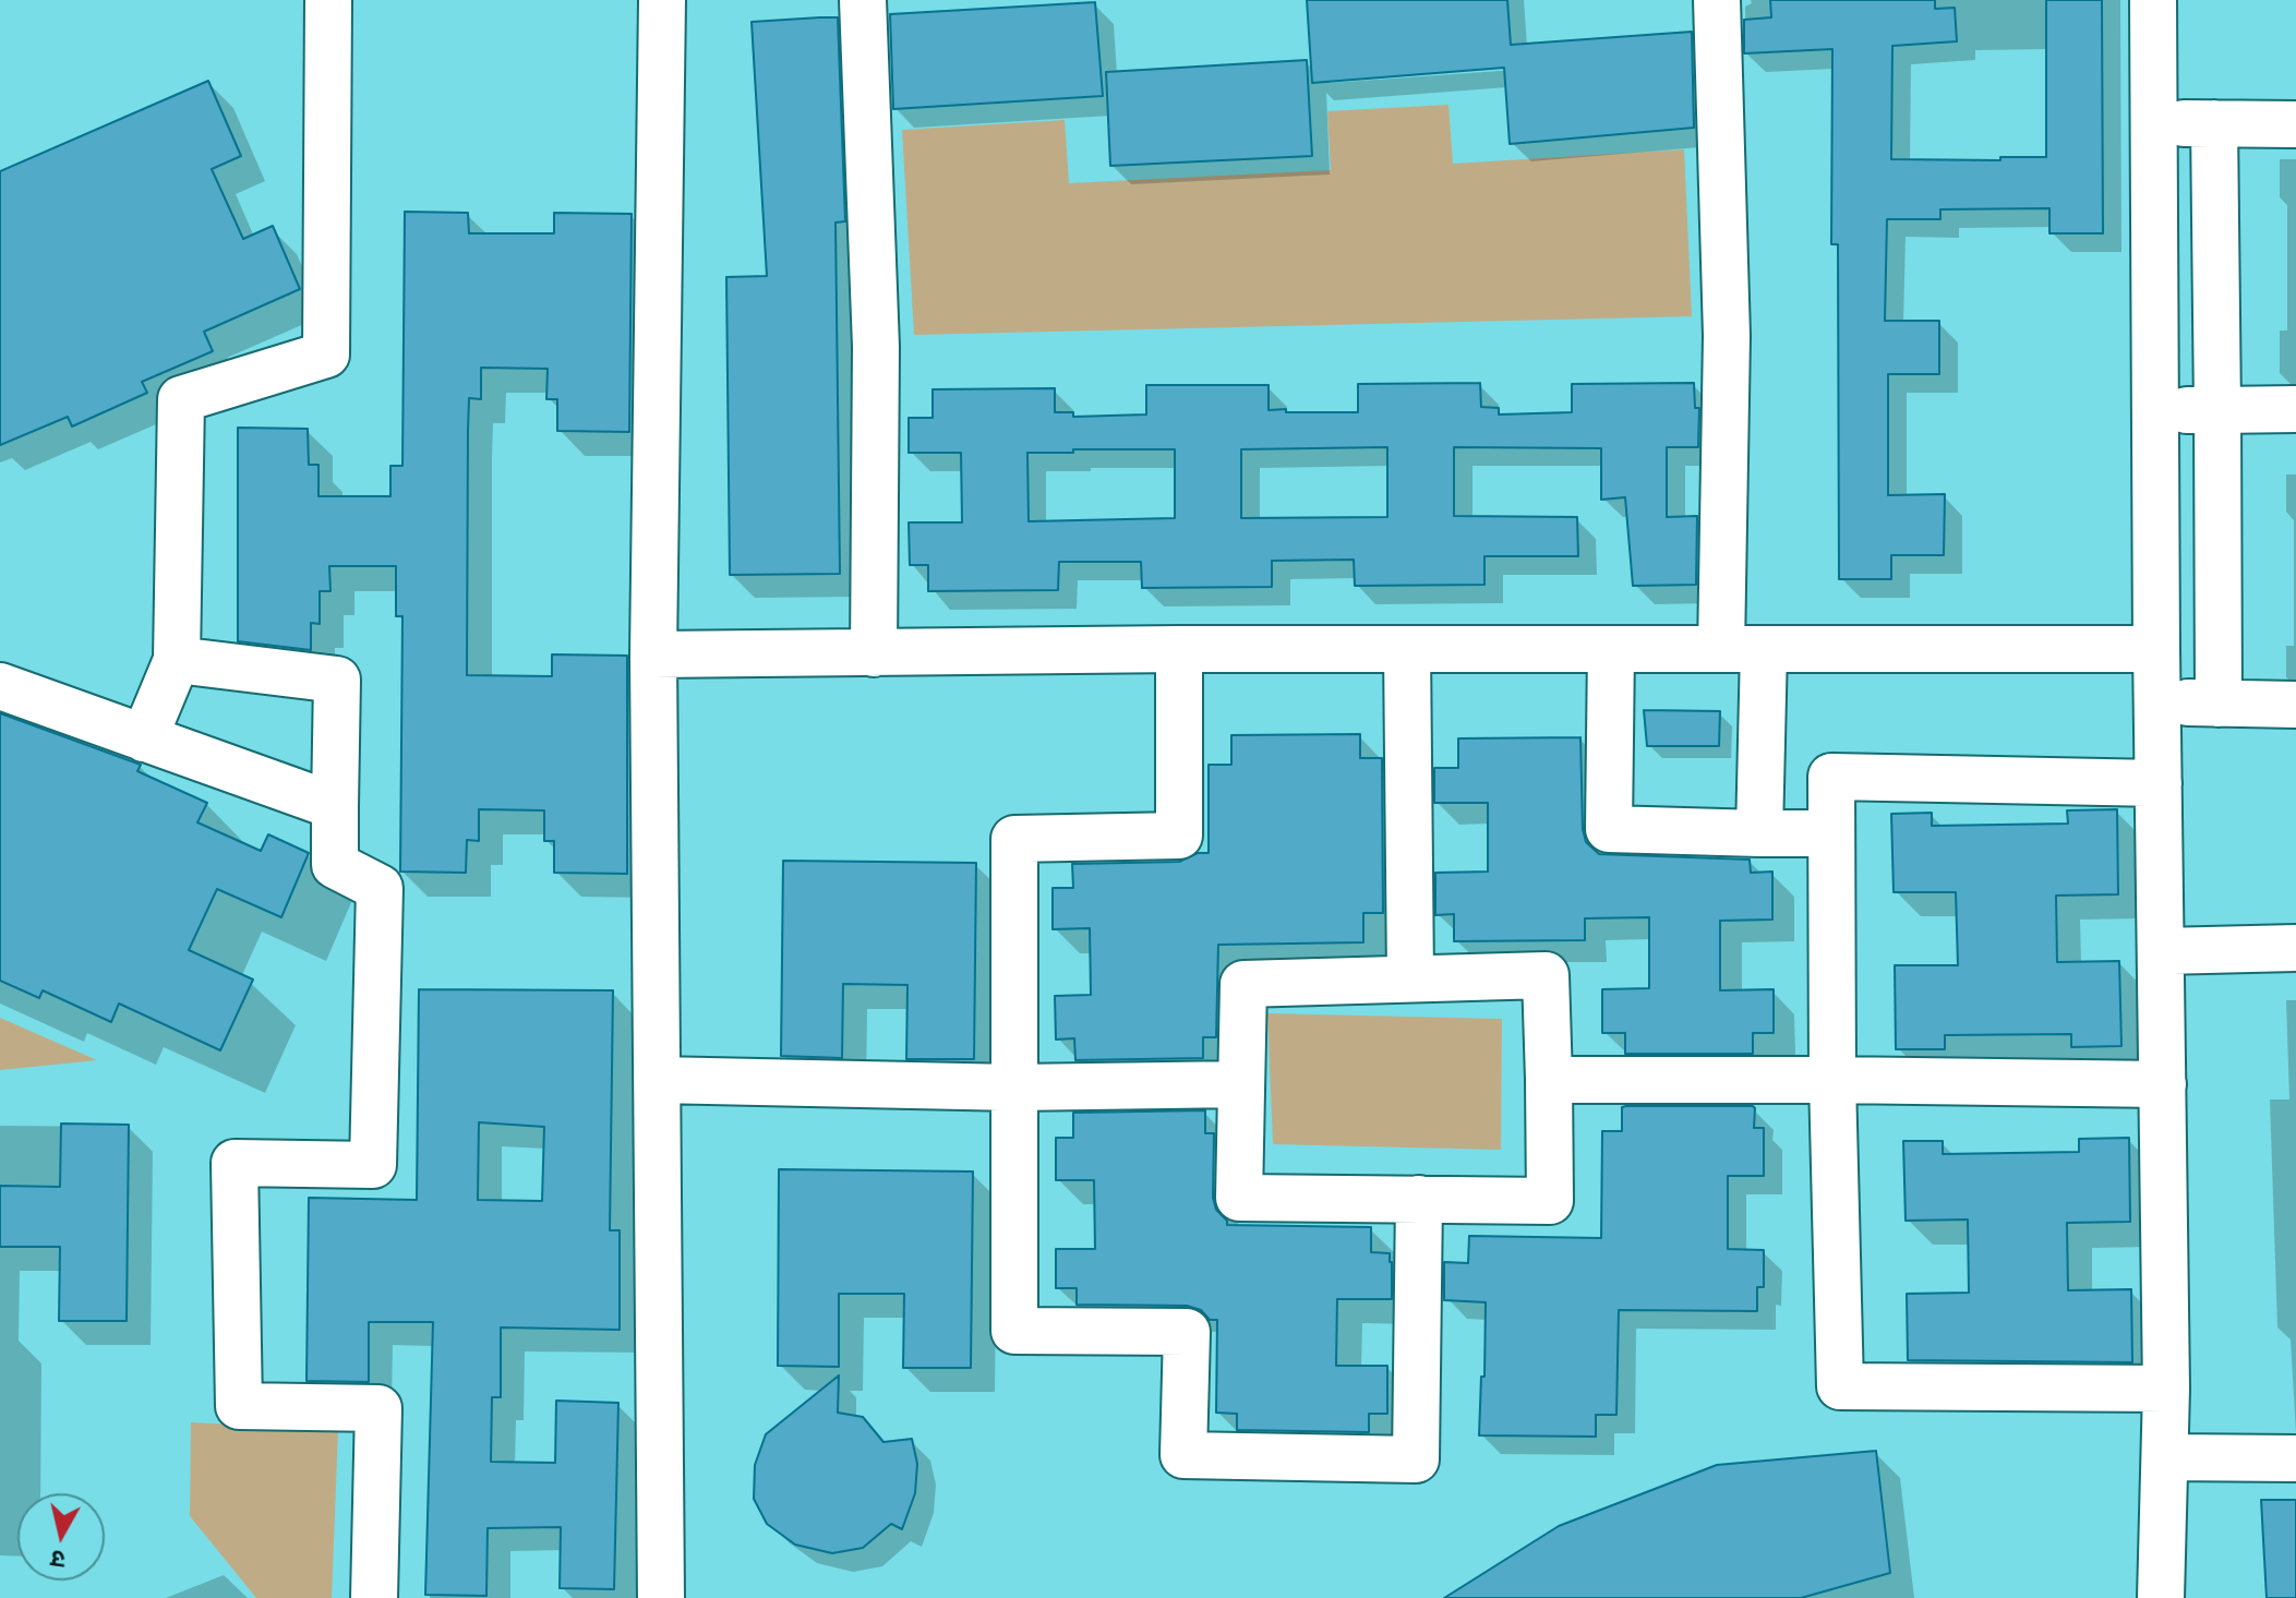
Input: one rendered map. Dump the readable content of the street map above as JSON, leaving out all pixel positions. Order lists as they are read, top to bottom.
{
  "north": "bottom"
}
